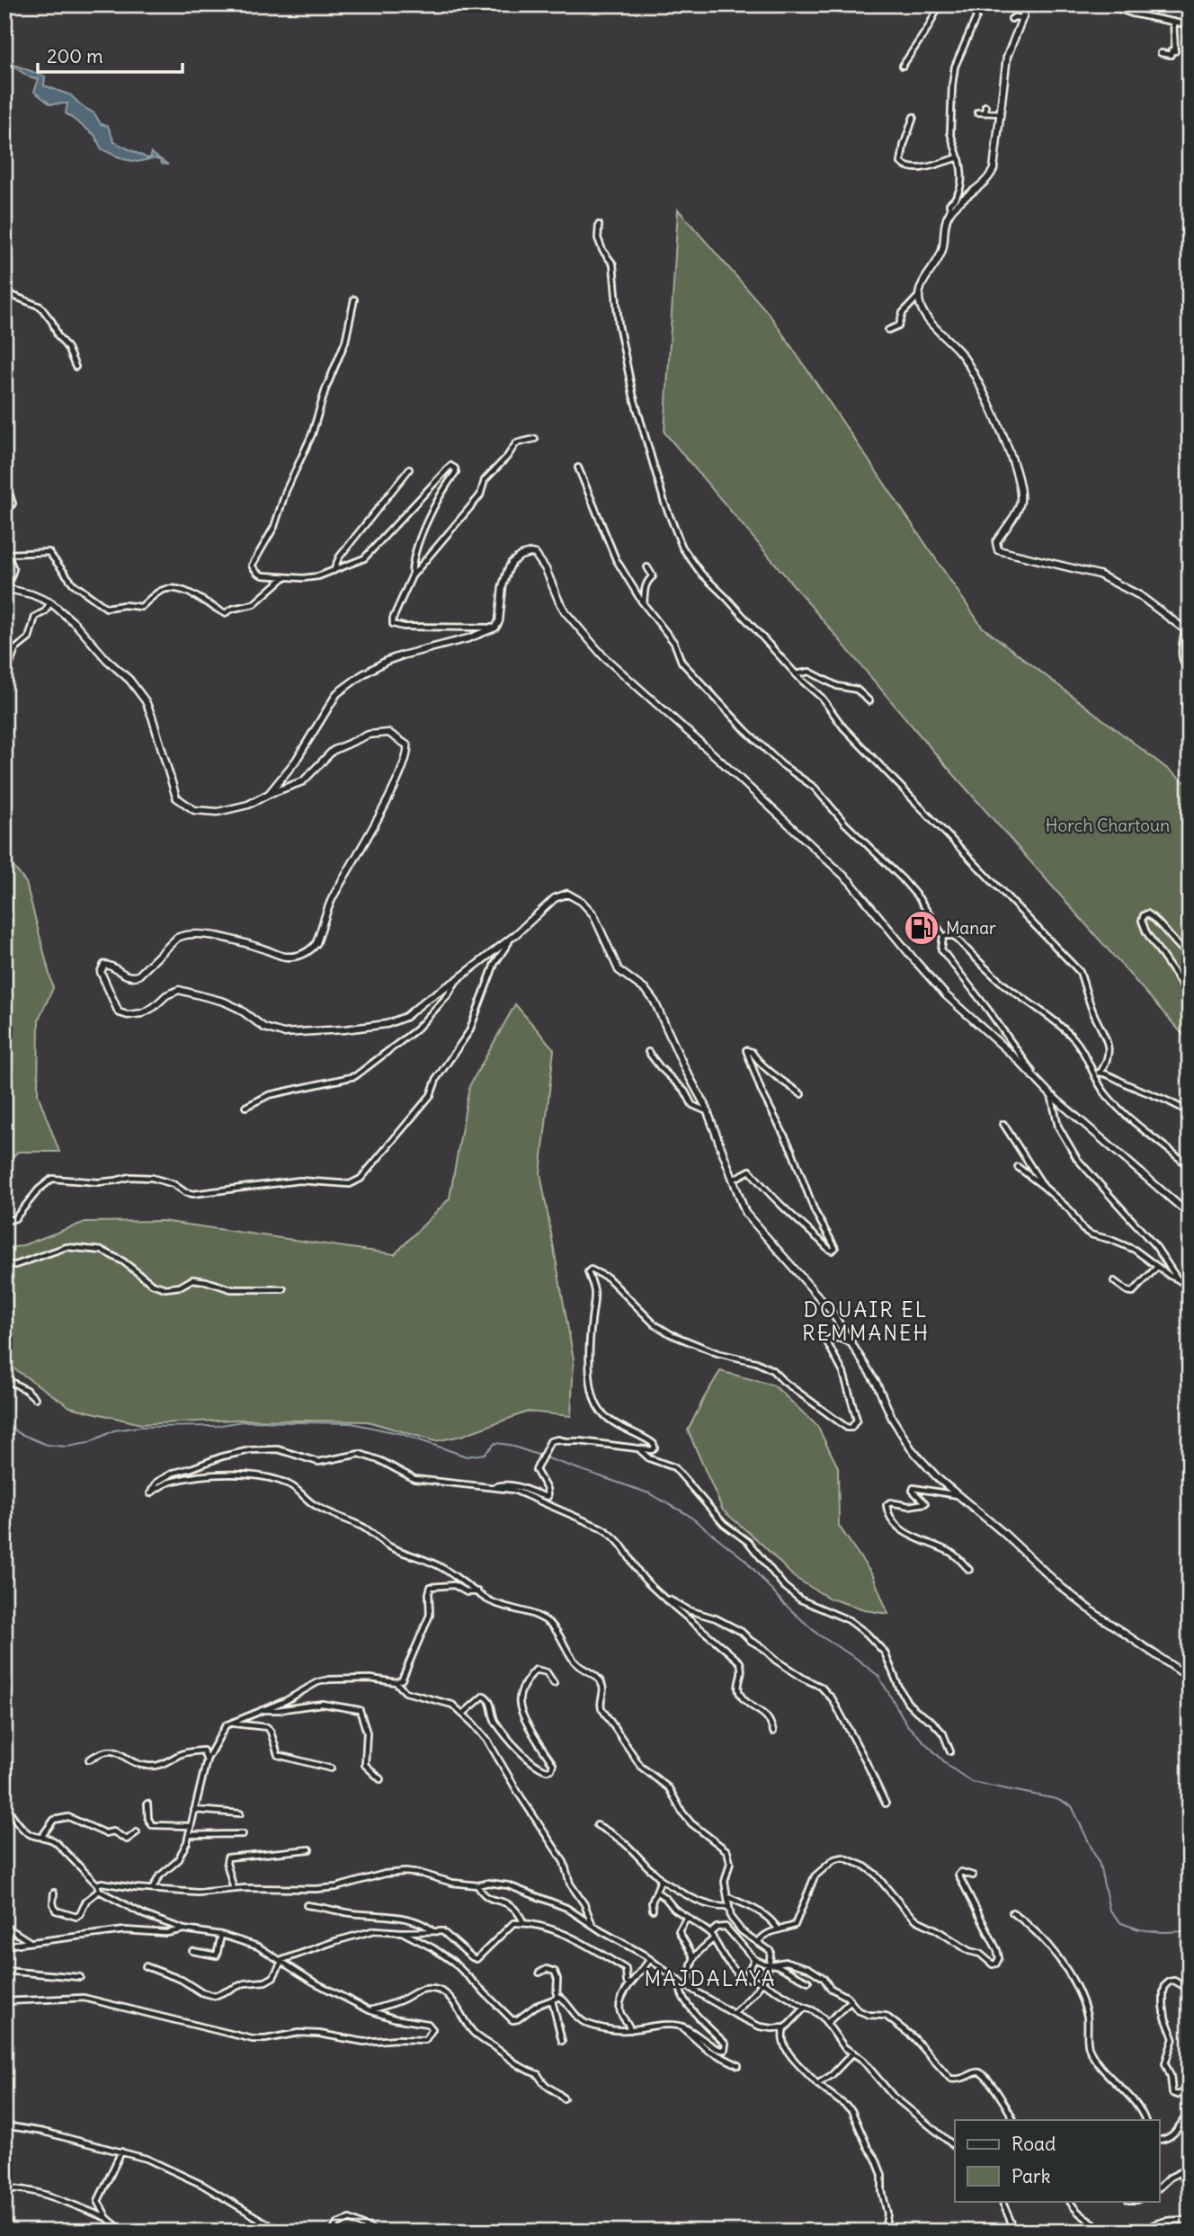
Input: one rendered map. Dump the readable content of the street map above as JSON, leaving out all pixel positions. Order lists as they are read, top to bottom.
{
  "districts": ["DOUAIR EL REMMANEH", "MAJDALAYA"],
  "parks": ["Horch Chartoun"],
  "places": {
    "fuel station": ["Manar"]
  },
  "legend": ["Road", "Park"],
  "scale_bar": "200 m"
}
